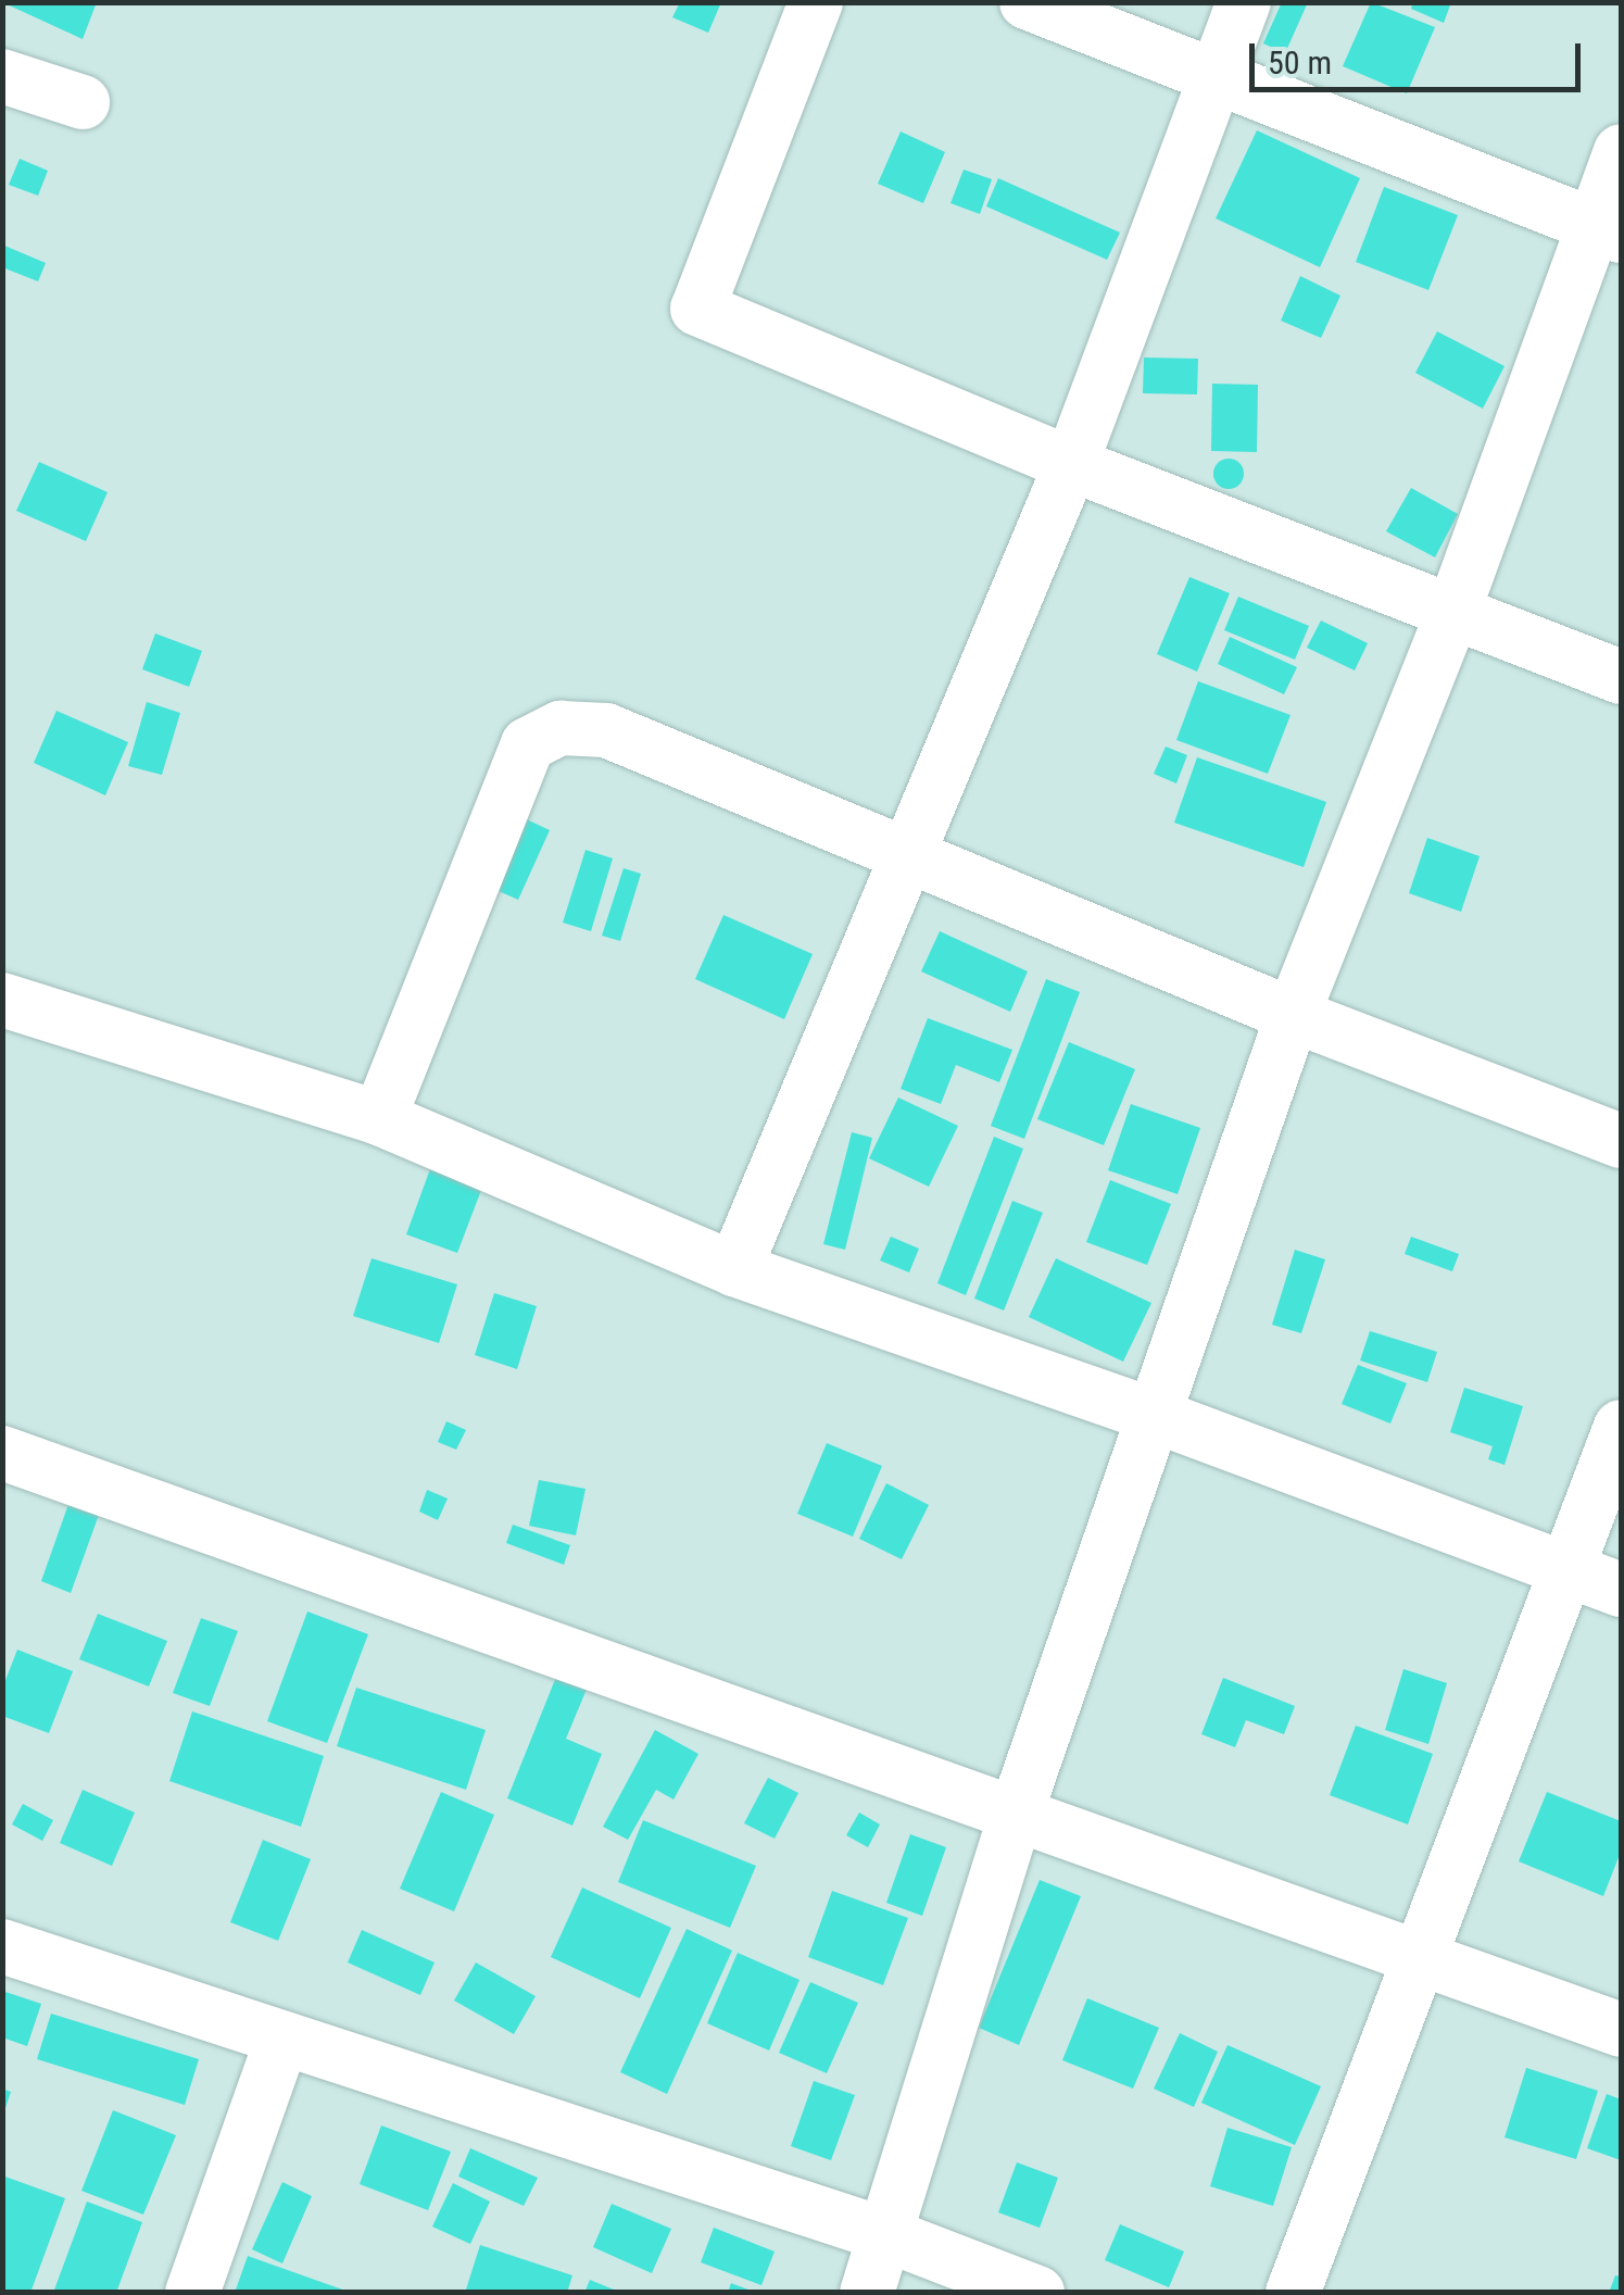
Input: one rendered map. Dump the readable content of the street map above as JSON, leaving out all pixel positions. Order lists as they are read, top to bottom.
{
  "scale_bar": "50 m"
}
